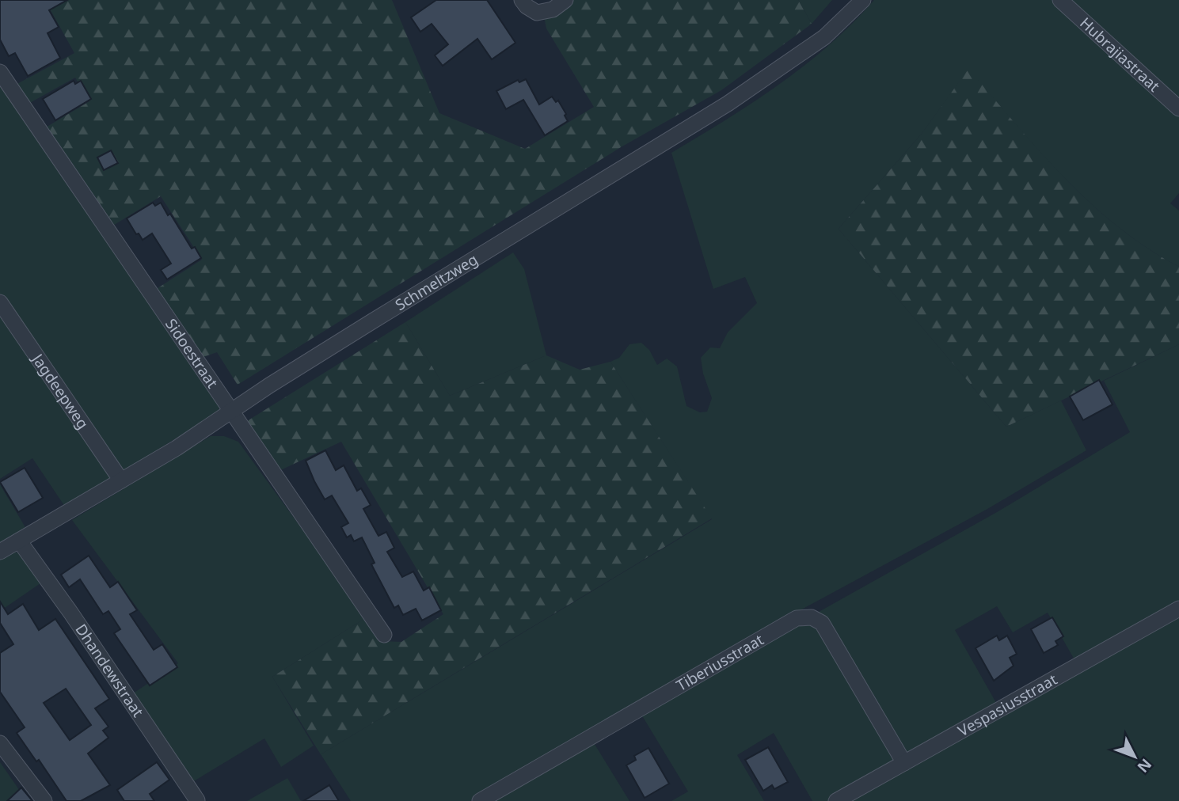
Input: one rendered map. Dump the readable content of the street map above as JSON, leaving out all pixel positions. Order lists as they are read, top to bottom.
{
  "streets": {
    "street": [
      "Hubrajiastraat",
      "Schmeltzweg",
      "Sidoestraat",
      "Jagdeepweg",
      "Tiberiusstraat",
      "Dhandewstraat",
      "Vespasiusstraat"
    ]
  },
  "crossings": [
    ["Schmeltzweg", "Sidoestraat"],
    ["Schmeltzweg", "Jagdeepweg"],
    ["Schmeltzweg", "Dhandewstraat"],
    ["Tiberiusstraat", "Vespasiusstraat"]
  ],
  "north": "bottom right"
}
